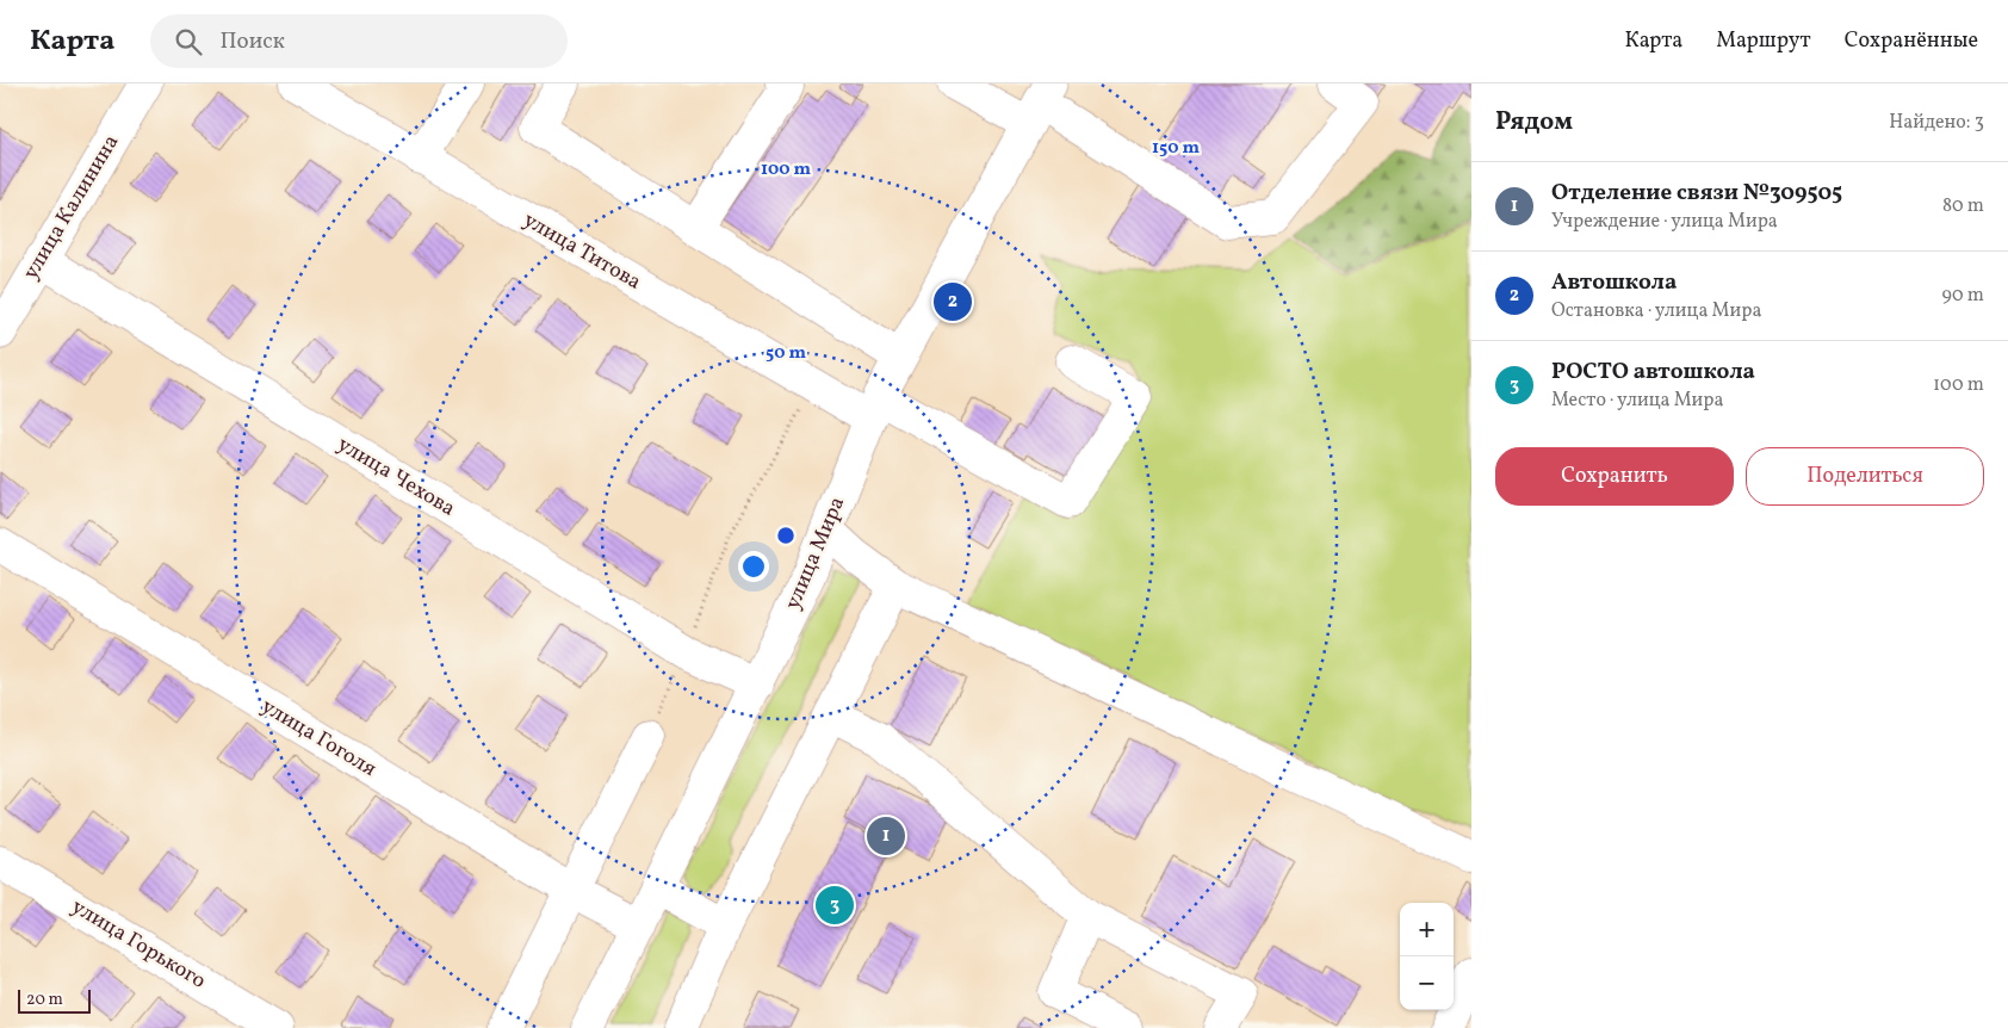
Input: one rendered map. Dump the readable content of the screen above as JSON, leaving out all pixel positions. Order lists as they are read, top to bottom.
{
  "streets": {
    "street": [
      "улица Калинина",
      "улица Титова",
      "улица Чехова",
      "улица Мира",
      "улица Гоголя",
      "улица Горького"
    ]
  },
  "crossings": [
    ["улица Калинина", "улица Чехова"],
    ["улица Титова", "улица Мира"],
    ["улица Чехова", "улица Мира"],
    ["улица Мира", "улица Гоголя"]
  ],
  "scale_bar": "20 m",
  "page": {
    "header": "Карта",
    "search": "Поиск",
    "nav": ["Карта", "Маршрут", "Сохранённые"],
    "heading": ["Рядом", "Найдено: 3"],
    "list": [
      {
        "mark": "1",
        "name": "Отделение связи №309505",
        "note": "Учреждение · улица Мира",
        "value": "80 m"
      },
      {
        "mark": "2",
        "name": "Автошкола",
        "note": "Остановка · улица Мира",
        "value": "90 m"
      },
      {
        "mark": "3",
        "name": "РОСТО автошкола",
        "note": "Место · улица Мира",
        "value": "100 m"
      }
    ],
    "pins": ["2", "1", "3"],
    "buttons": ["Сохранить", "Поделиться"],
    "map_buttons": ["+", "−"],
    "scale": "20 m"
  },
  "rings": ["150 m", "100 m", "50 m"]
}
